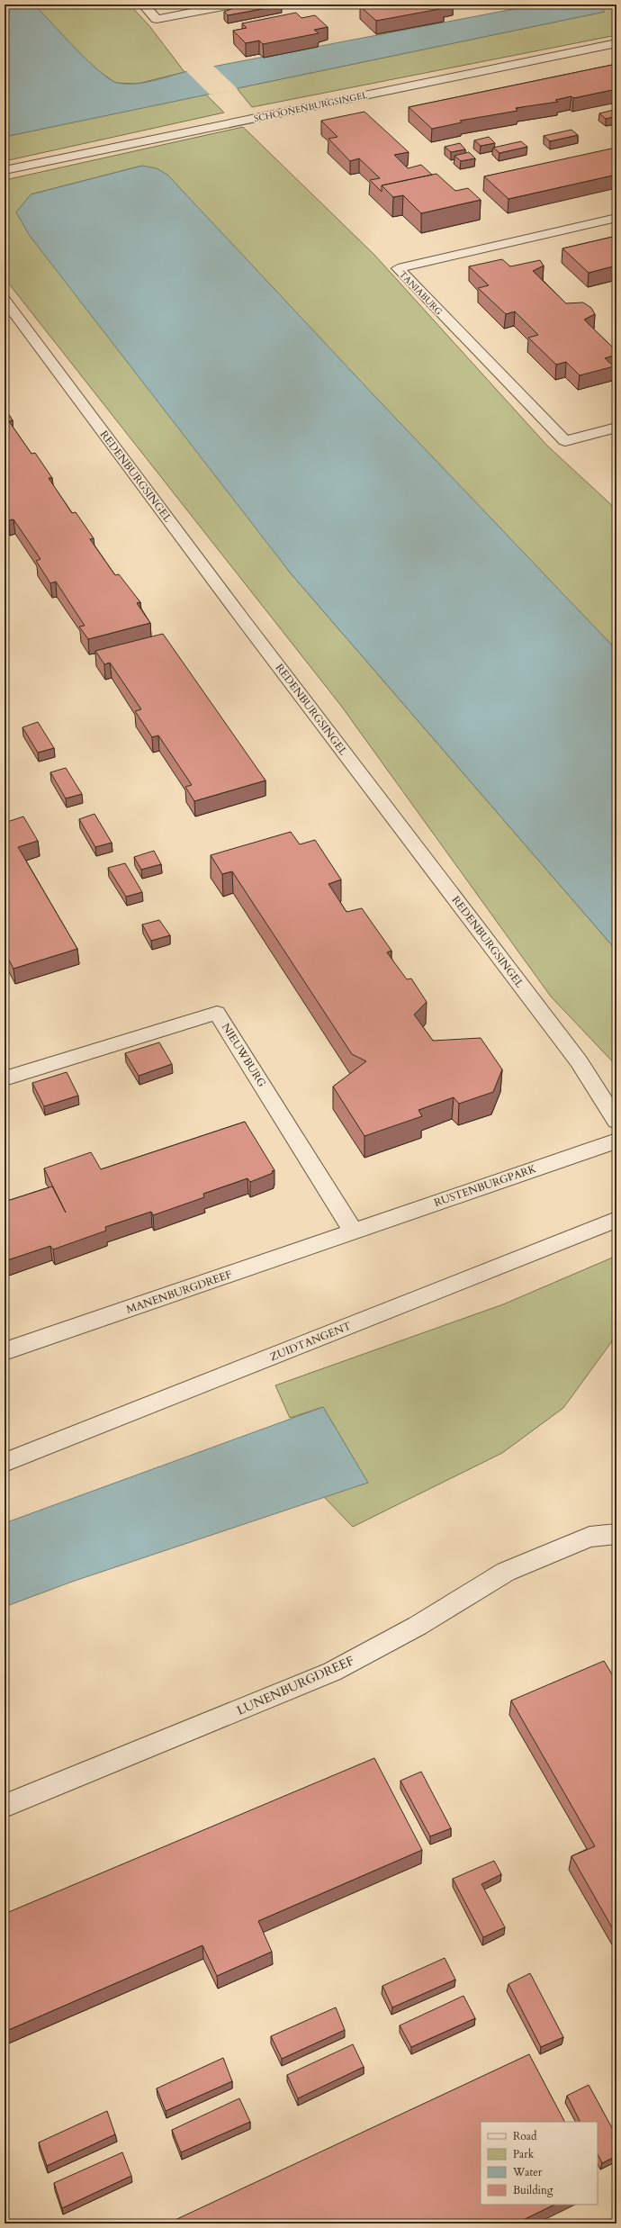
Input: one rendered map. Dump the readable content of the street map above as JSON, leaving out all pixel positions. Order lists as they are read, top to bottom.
{
  "streets": {
    "street": [
      "SCHOONENBURGSINGEL",
      "TANIABURG",
      "REDENBURGSINGEL",
      "NIEUWBURG",
      "RUSTENBURGPARK",
      "MANENBURGDREEF",
      "ZUIDTANGENT",
      "LUNENBURGDREEF"
    ]
  },
  "crossings": [
    ["NIEUWBURG", "RUSTENBURGPARK"],
    ["NIEUWBURG", "MANENBURGDREEF"],
    ["RUSTENBURGPARK", "MANENBURGDREEF"]
  ],
  "legend": [
    "Road",
    "Park",
    "Water",
    "Building"
  ]
}
